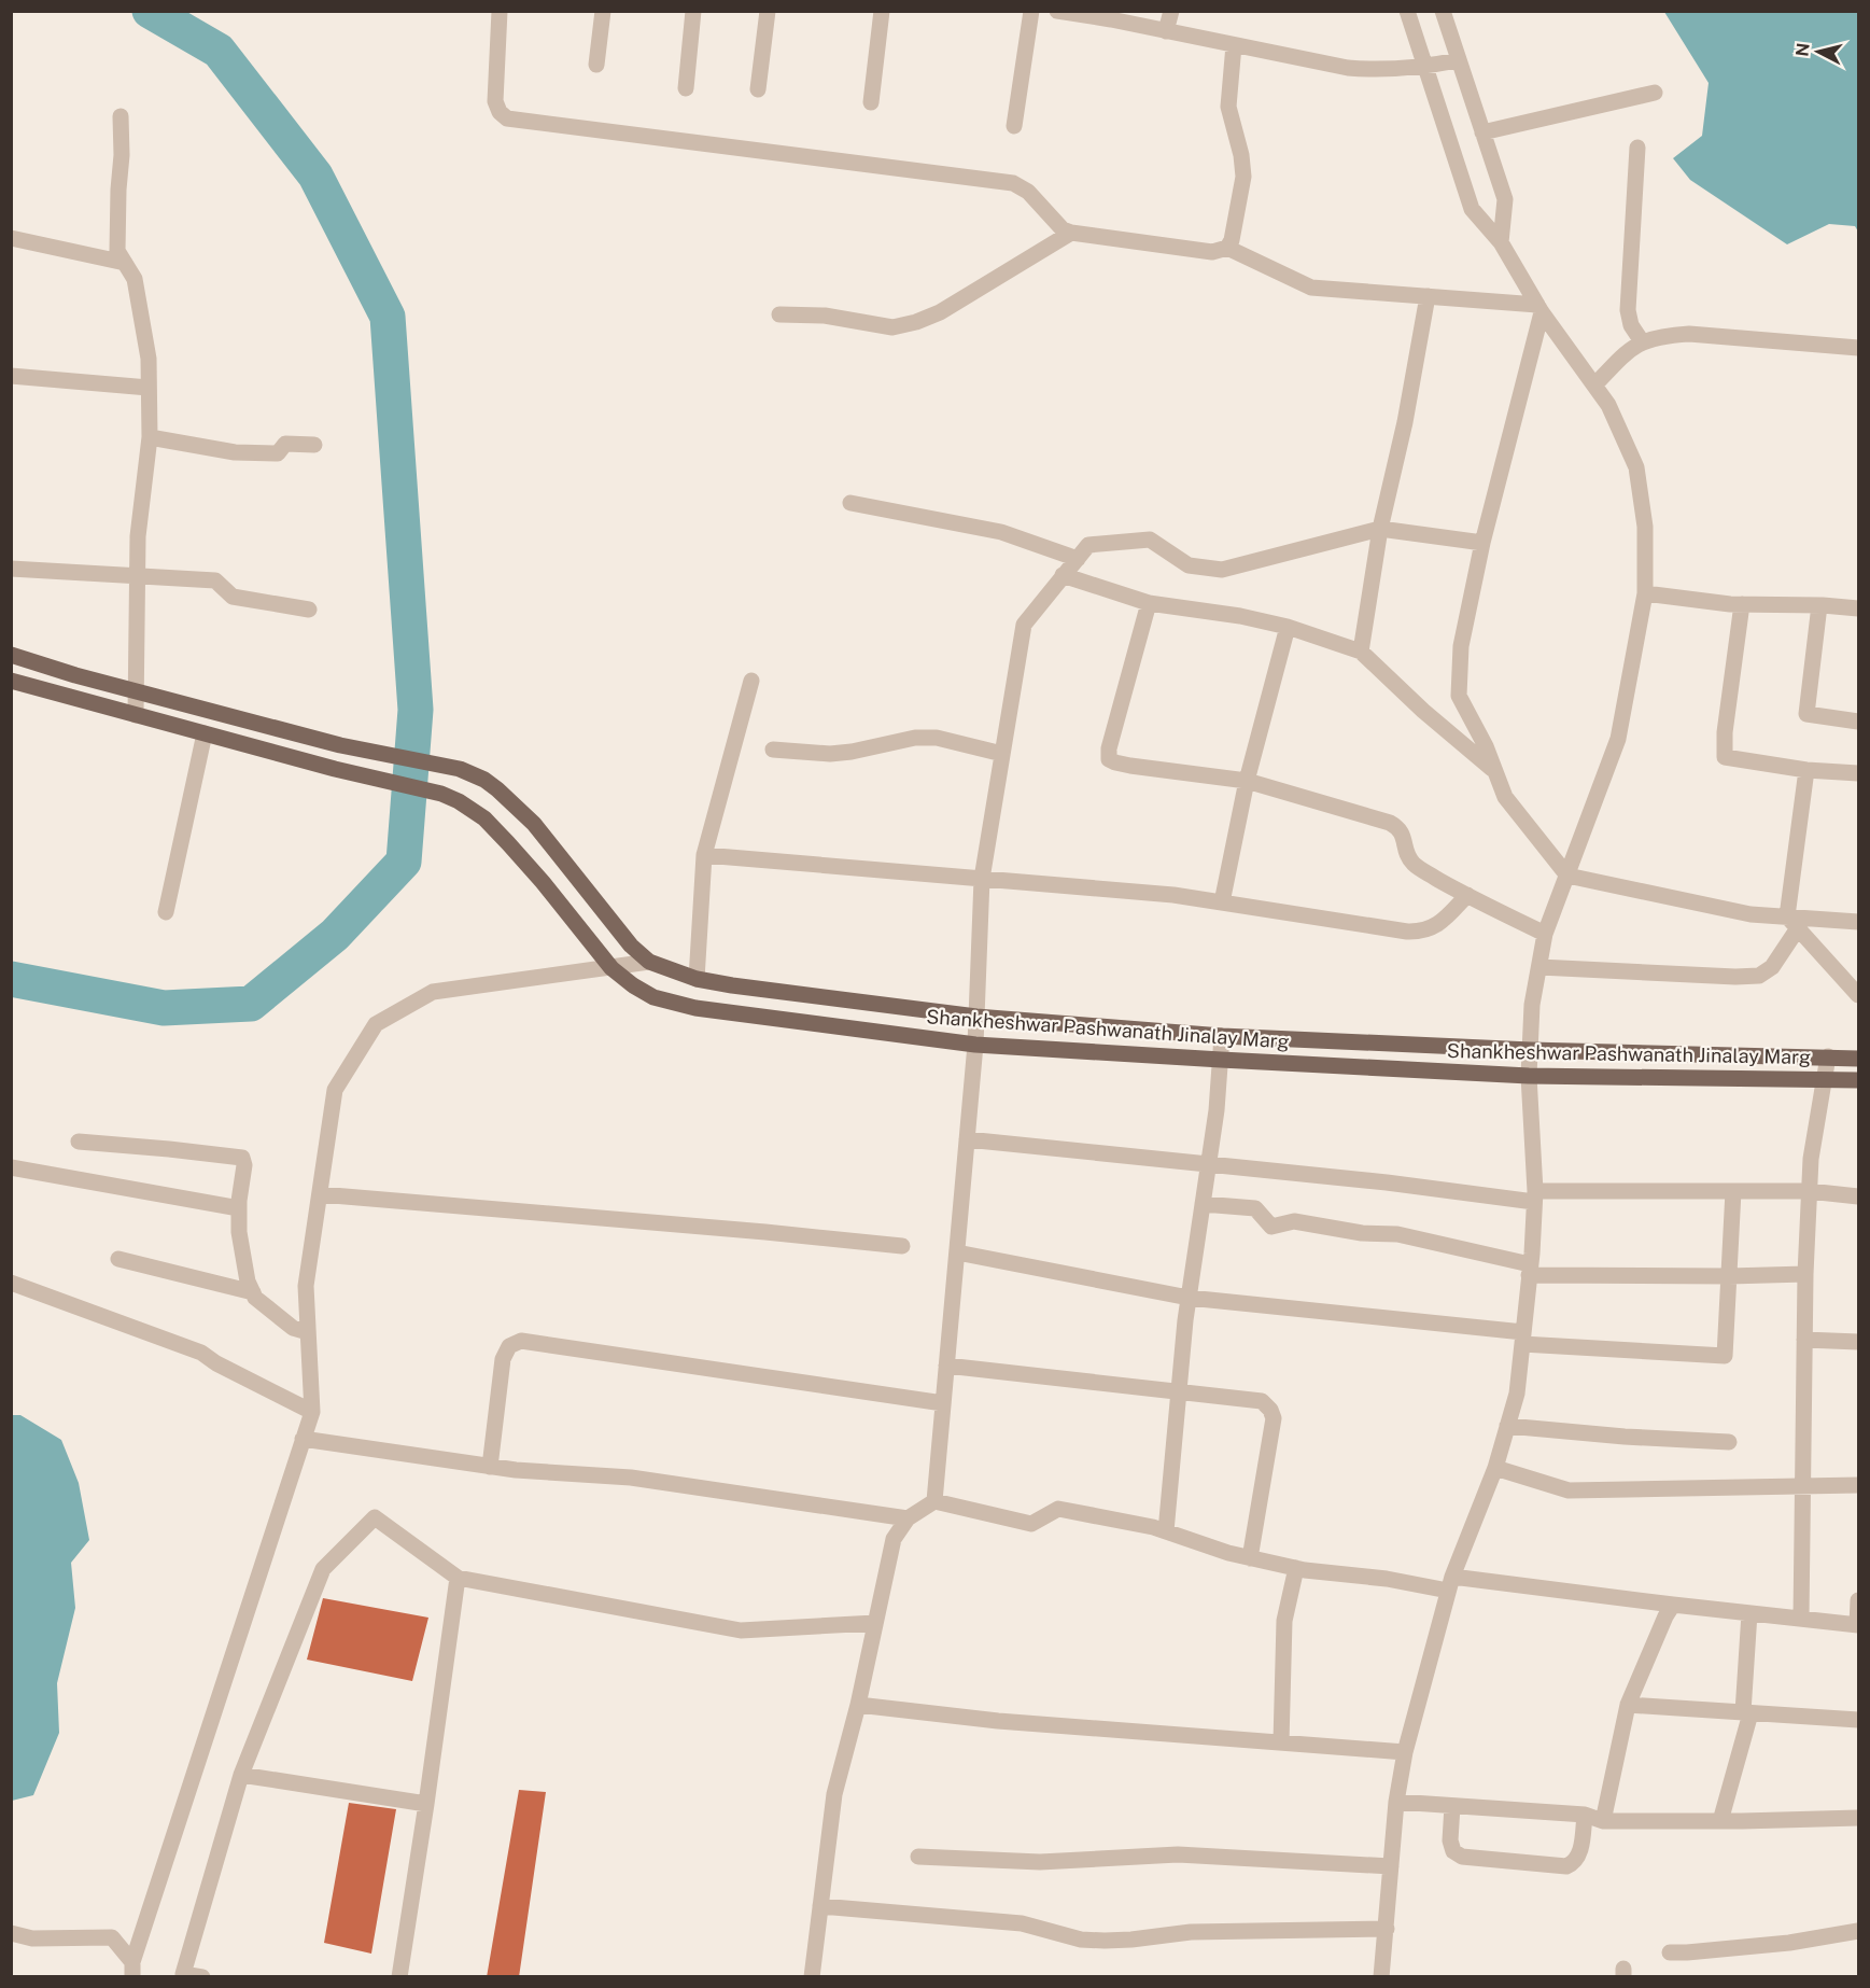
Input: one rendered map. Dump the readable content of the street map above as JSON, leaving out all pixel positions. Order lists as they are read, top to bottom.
{
  "streets": {
    "main road": ["Shankheshwar Pashwanath Jinalay Marg"]
  },
  "north": "left"
}
